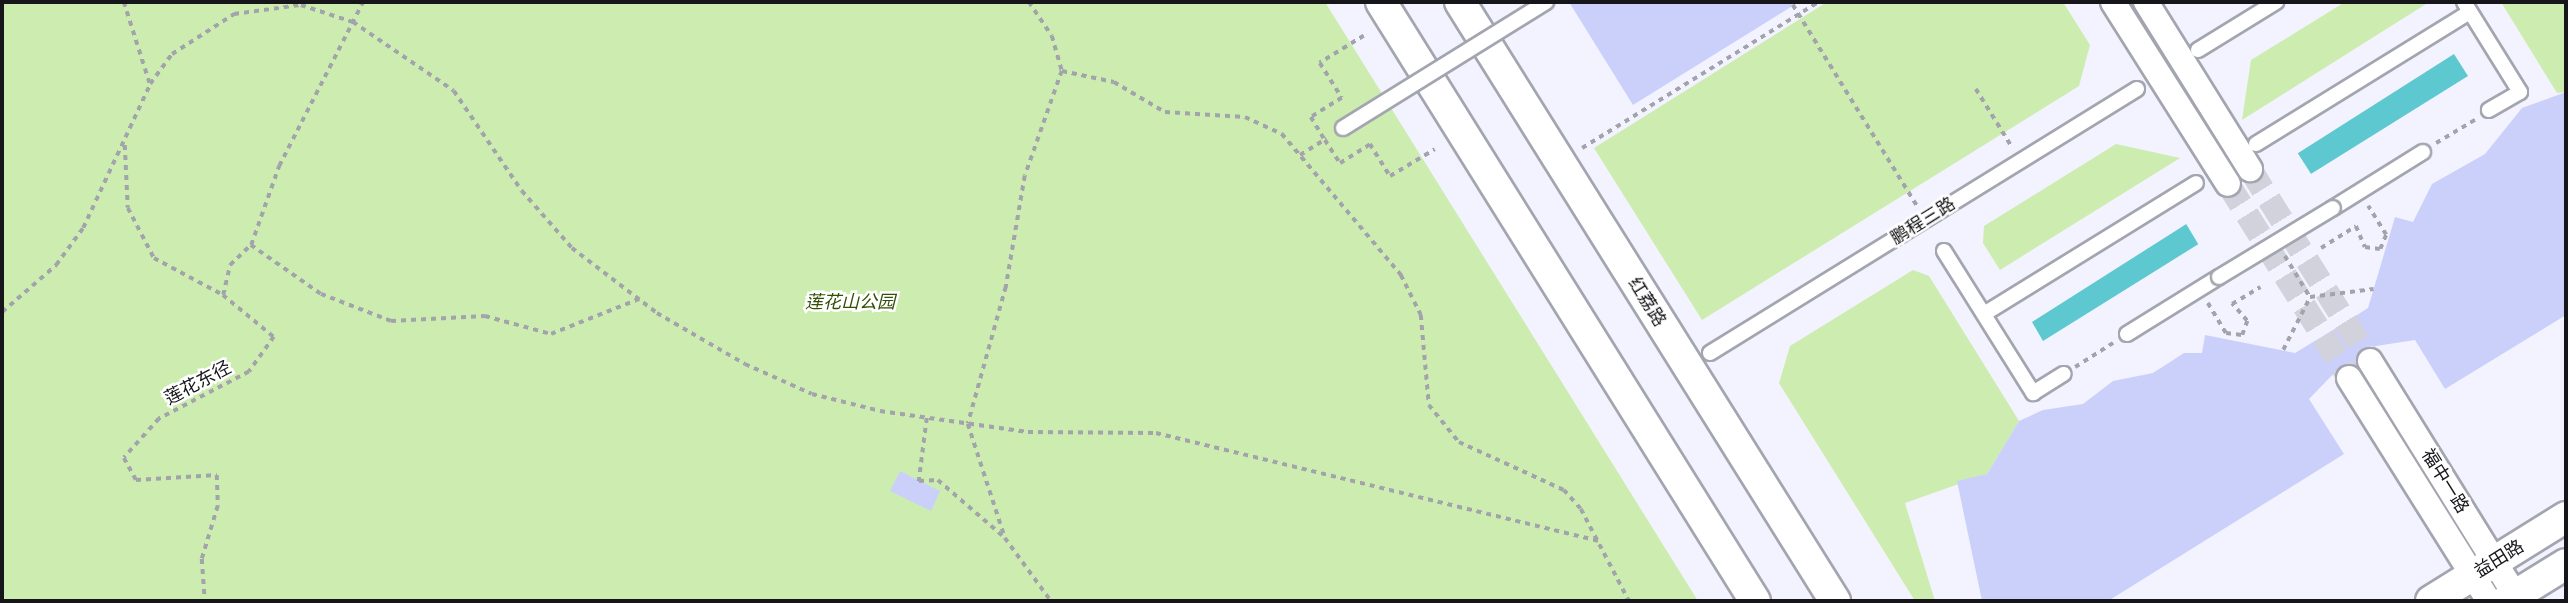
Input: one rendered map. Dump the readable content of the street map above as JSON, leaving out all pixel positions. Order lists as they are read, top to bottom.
{
  "streets": {
    "main road": ["红荔路", "益田路"],
    "street": ["鹏程三路", "福中一路"],
    "path": ["莲花东径"]
  },
  "crossings": [
    ["福中一路", "益田路"]
  ],
  "parks": ["莲花山公园"]
}
